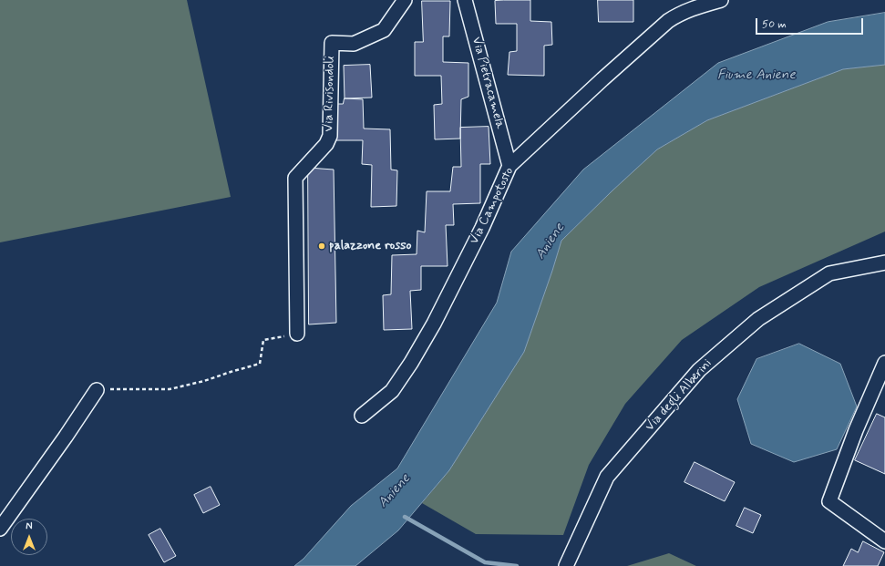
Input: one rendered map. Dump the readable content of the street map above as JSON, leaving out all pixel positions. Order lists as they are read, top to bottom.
{
  "streets": {
    "street": [
      "Via Pietracamela",
      "Via Rivisondoli",
      "Via Campotosto",
      "Via degli Alberini"
    ]
  },
  "crossings": [
    ["Via Pietracamela", "Via Campotosto"]
  ],
  "water": ["Fiume Aniene", "Aniene"],
  "places": ["palazzone rosso"],
  "scale_bar": "50 m",
  "north": "top"
}
